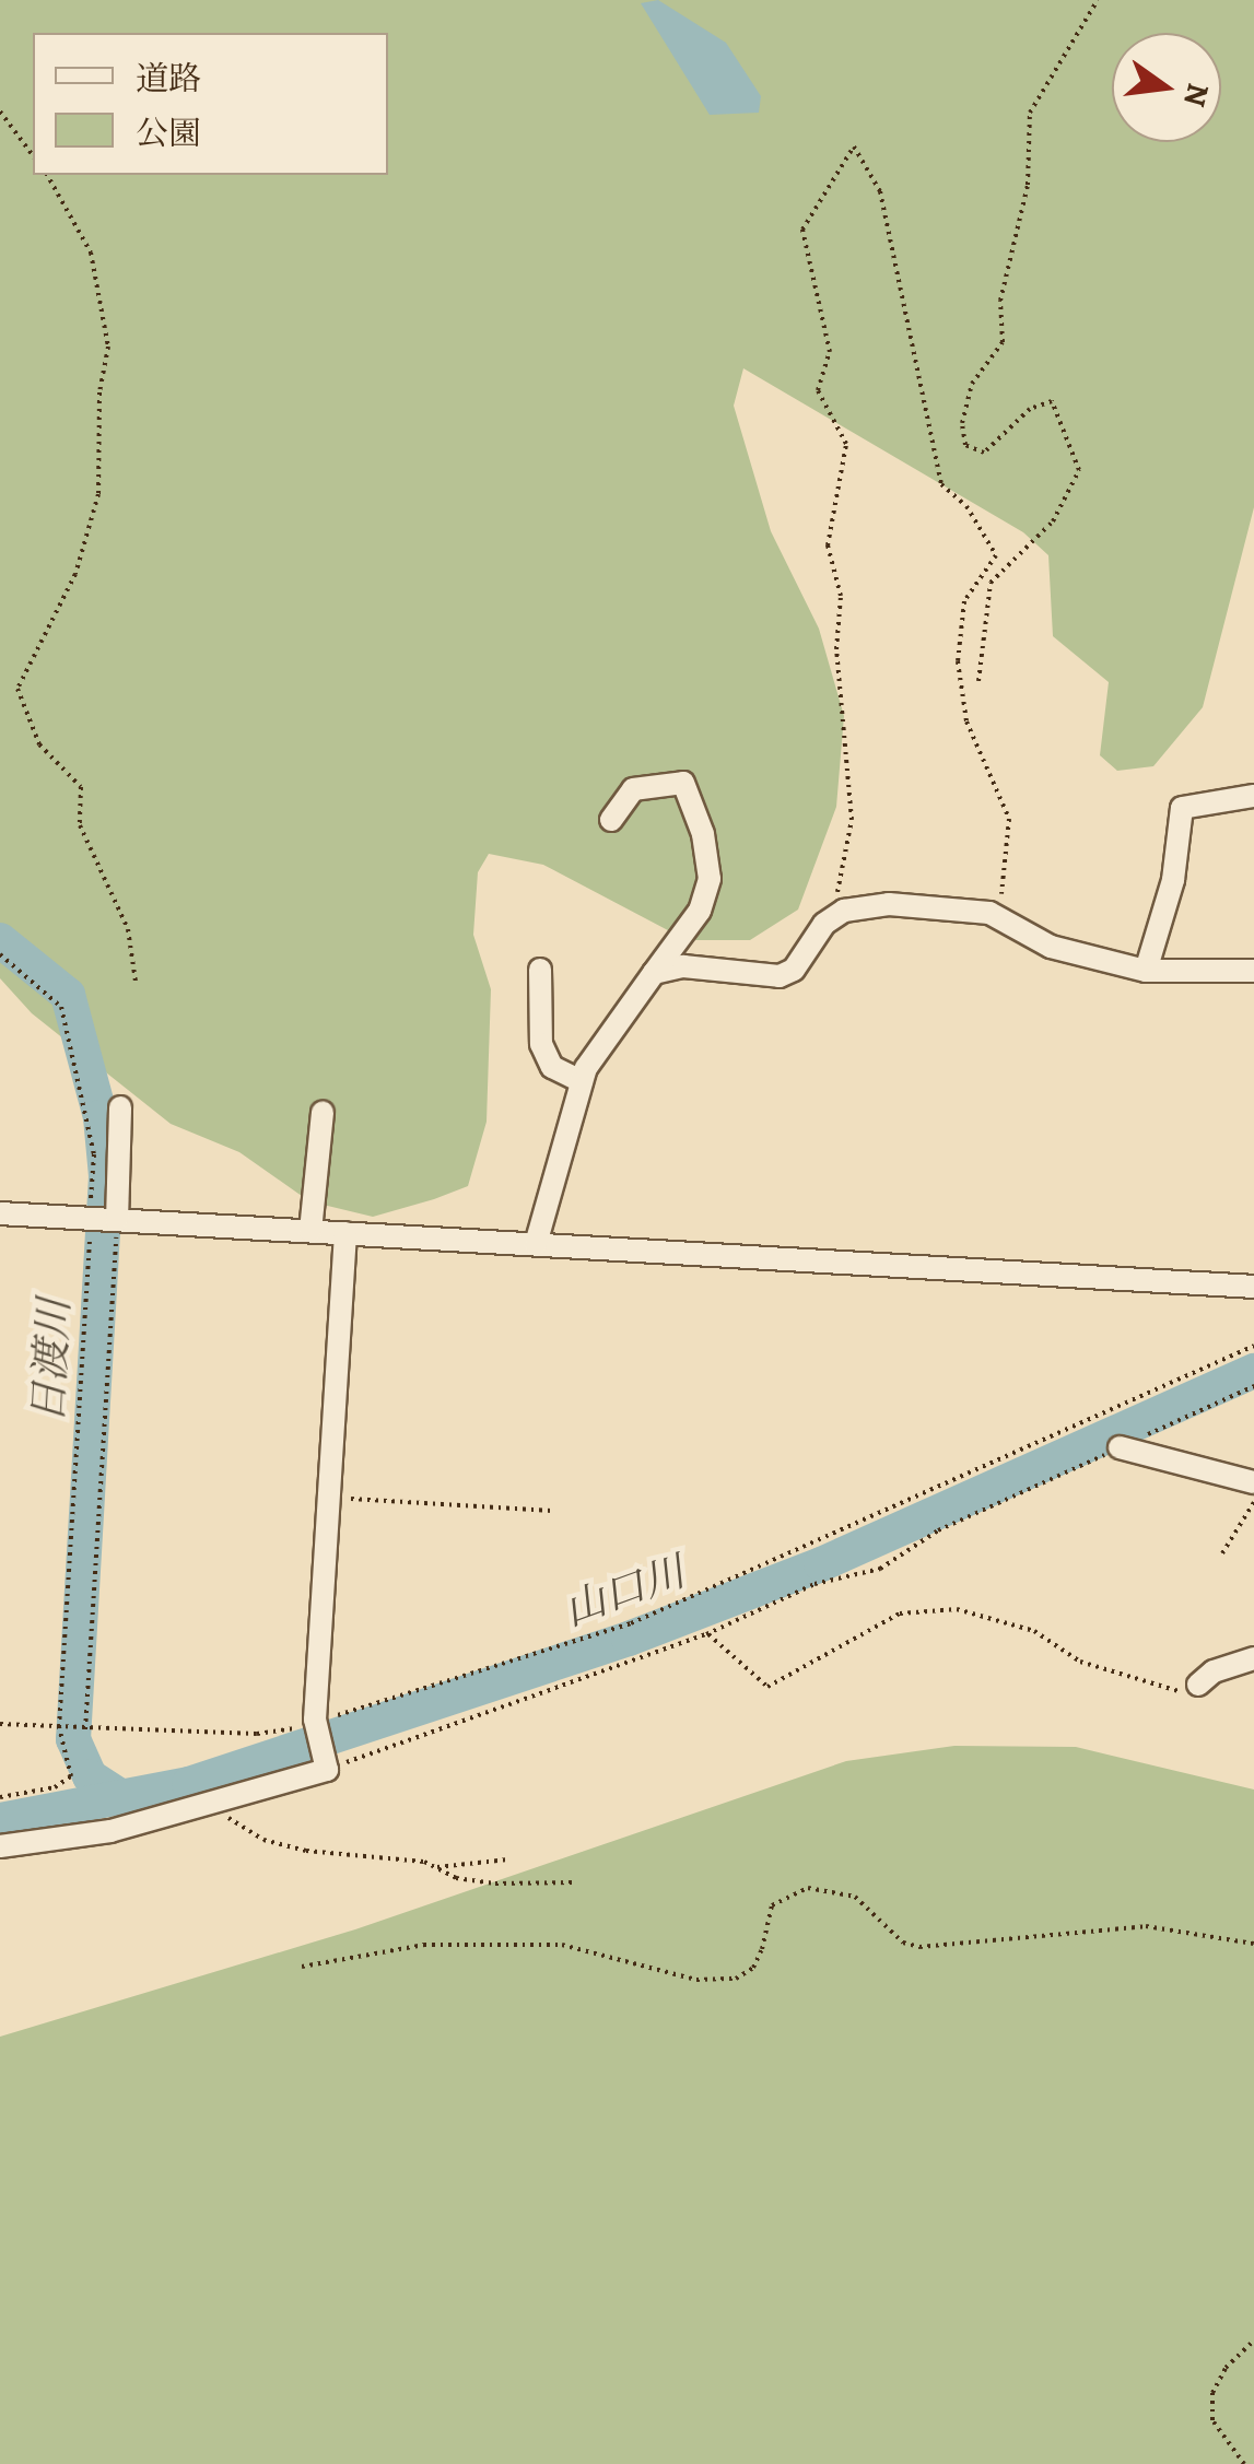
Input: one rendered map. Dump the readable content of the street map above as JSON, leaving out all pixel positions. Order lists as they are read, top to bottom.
{
  "water": ["日渡川", "山口川"],
  "legend": ["道路", "公園"],
  "north": "right"
}
